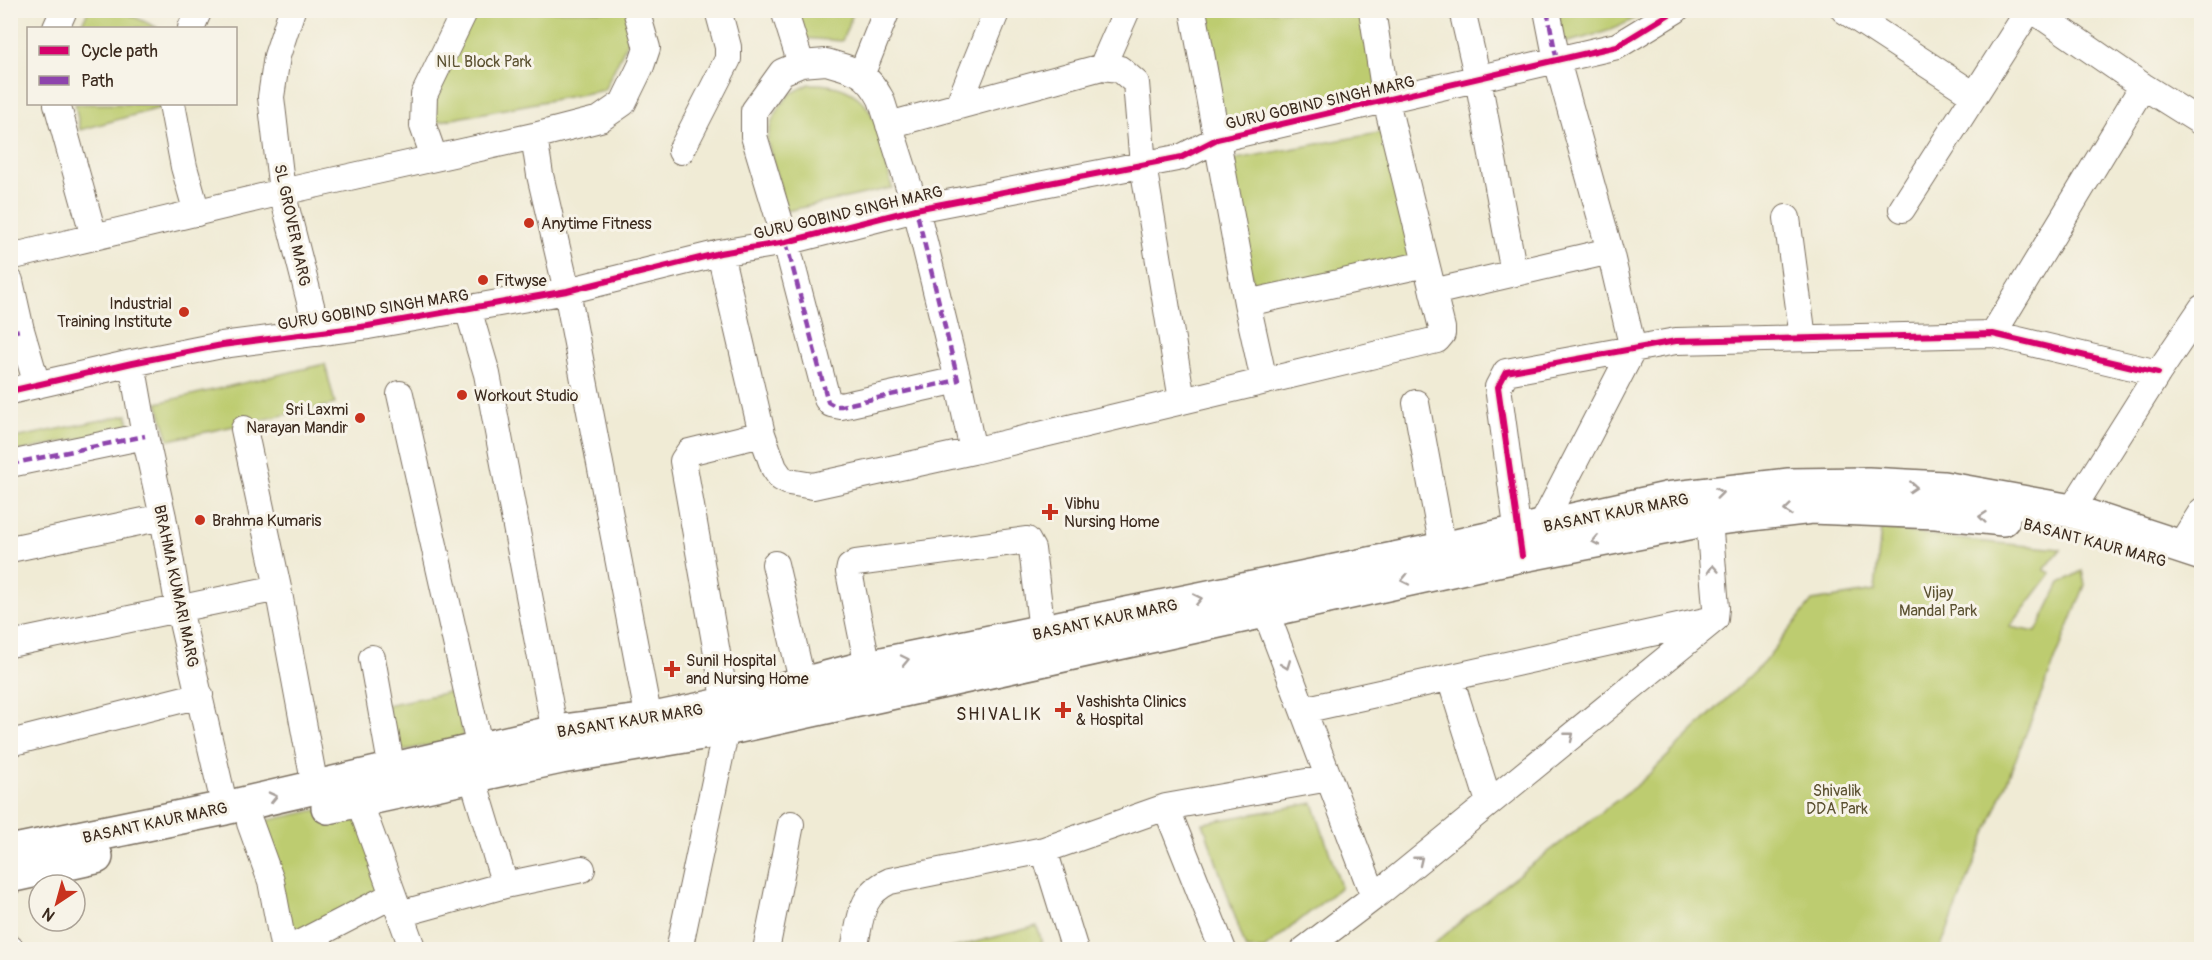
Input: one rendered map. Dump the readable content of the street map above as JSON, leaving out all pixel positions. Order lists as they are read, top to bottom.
{
  "streets": {
    "main road": ["BASANT KAUR MARG"],
    "street": ["GURU GOBIND SINGH MARG", "SL GROVER MARG", "BRAHMA KUMARI MARG"]
  },
  "crossings": [
    ["GURU GOBIND SINGH MARG", "SL GROVER MARG"],
    ["GURU GOBIND SINGH MARG", "BRAHMA KUMARI MARG"],
    ["BASANT KAUR MARG", "BRAHMA KUMARI MARG"]
  ],
  "districts": ["SHIVALIK"],
  "parks": ["NIL Block Park", "Vijay Mandal Park", "Shivalik DDA Park"],
  "places": {
    "other": [
      "Anytime Fitness",
      "Fitwyse",
      "Industrial Training Institute",
      "Workout Studio",
      "Sri Laxmi Narayan Mandir",
      "Brahma Kumaris"
    ],
    "health": ["Vibhu Nursing Home", "Sunil Hospital and Nursing Home", "Vashishta Clinics & Hospital"]
  },
  "legend": ["Cycle path", "Path"],
  "north": "bottom left"
}
